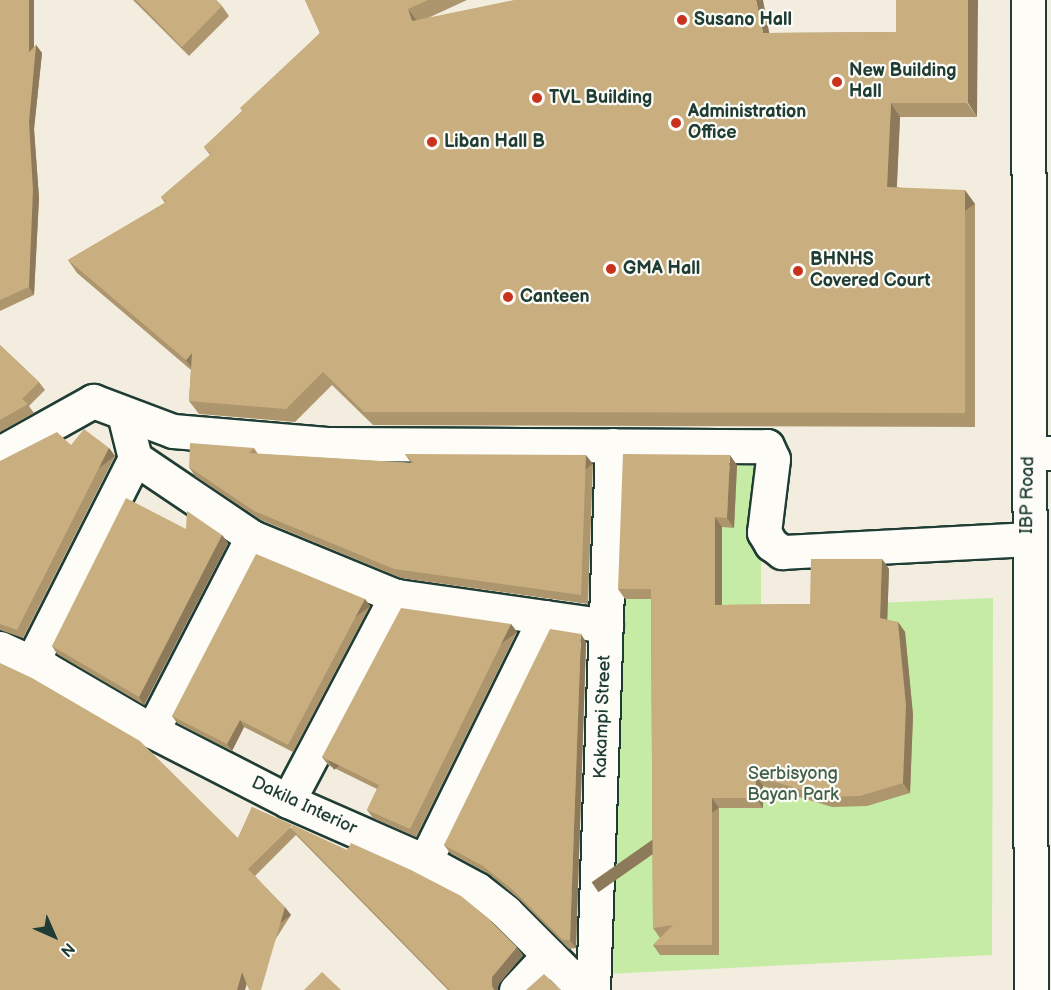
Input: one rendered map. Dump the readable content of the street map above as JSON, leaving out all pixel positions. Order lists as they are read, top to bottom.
{
  "streets": {
    "street": ["IBP Road", "Kakampi Street", "Dakila Interior"]
  },
  "crossings": [
    ["Kakampi Street", "Dakila Interior"]
  ],
  "parks": ["Serbisyong Bayan Park"],
  "places": [
    "Susano Hall",
    "New Building Hall",
    "TVL Building",
    "Administration Office",
    "Liban Hall B",
    "GMA Hall",
    "BHNHS Covered Court",
    "Canteen"
  ],
  "north": "bottom right"
}
